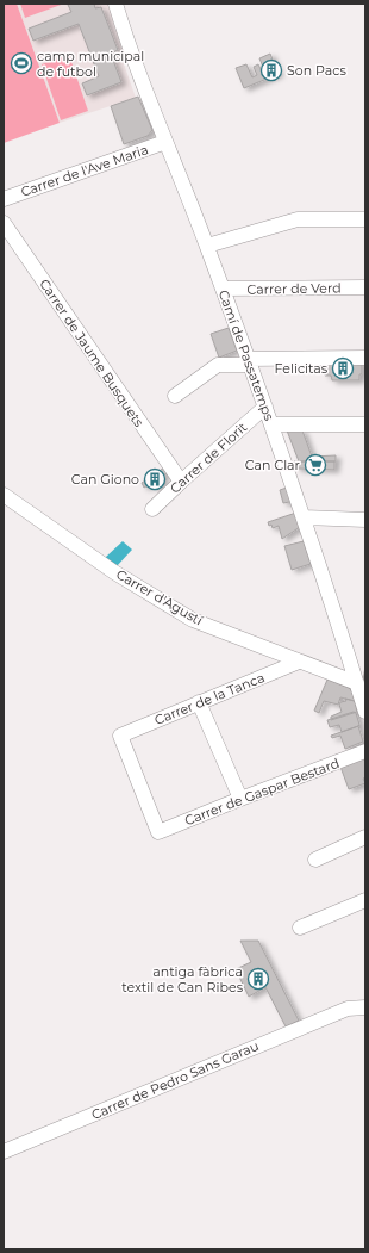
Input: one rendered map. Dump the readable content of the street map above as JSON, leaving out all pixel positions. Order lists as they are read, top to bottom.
{
  "streets": {
    "street": [
      "Carrer de l'Ave Maria",
      "Carrer de Verd",
      "Carrer de Jaume Busquets",
      "Camí de Passatemps",
      "Carrer de Florit",
      "Carrer d'Agustí",
      "Carrer de la Tanca",
      "Carrer de Gaspar Bestard",
      "Carrer de Pedro Sans Garau"
    ]
  },
  "crossings": [
    ["Carrer de l'Ave Maria", "Camí de Passatemps"],
    ["Carrer de Verd", "Camí de Passatemps"],
    ["Carrer de Jaume Busquets", "Carrer de Florit"],
    ["Camí de Passatemps", "Carrer de Florit"],
    ["Camí de Passatemps", "Carrer d'Agustí"],
    ["Carrer d'Agustí", "Carrer de la Tanca"],
    ["Carrer de la Tanca", "Carrer de Gaspar Bestard"]
  ],
  "places": {
    "sports": ["camp municipal de futbol"],
    "building": [
      "Son Pacs",
      "Felicitas",
      "Can Giono",
      "antiga fàbrica textil de Can Ribes"
    ],
    "supermarket": ["Can Clar"]
  }
}
